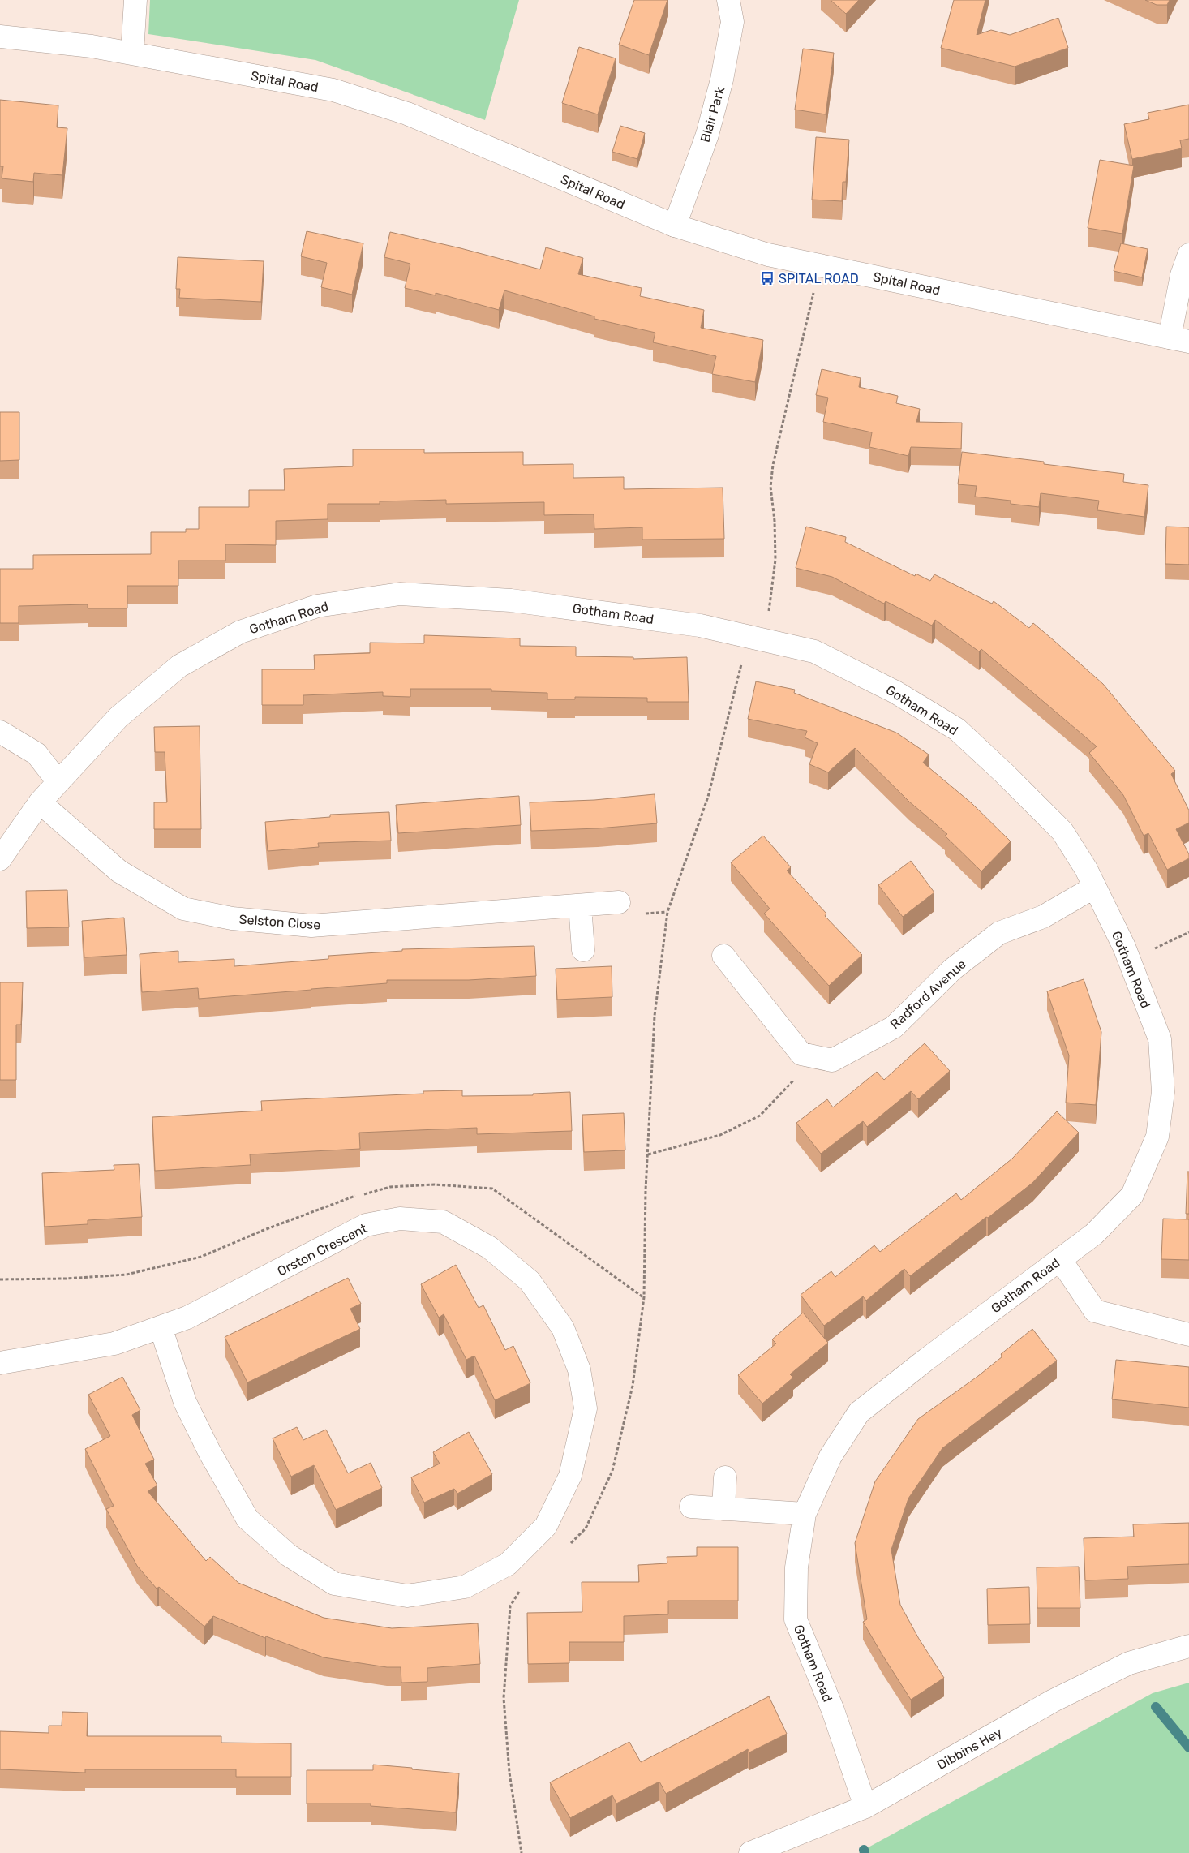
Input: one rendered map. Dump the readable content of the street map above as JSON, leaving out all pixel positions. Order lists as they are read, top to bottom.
{
  "streets": {
    "street": [
      "Spital Road",
      "Blair Park",
      "Gotham Road",
      "Selston Close",
      "Radford Avenue",
      "Orston Crescent",
      "Dibbins Hey"
    ]
  },
  "crossings": [
    ["Spital Road", "Blair Park"],
    ["Gotham Road", "Selston Close"],
    ["Gotham Road", "Radford Avenue"],
    ["Gotham Road", "Dibbins Hey"]
  ],
  "places": {
    "bus stop": ["SPITAL ROAD"]
  }
}
